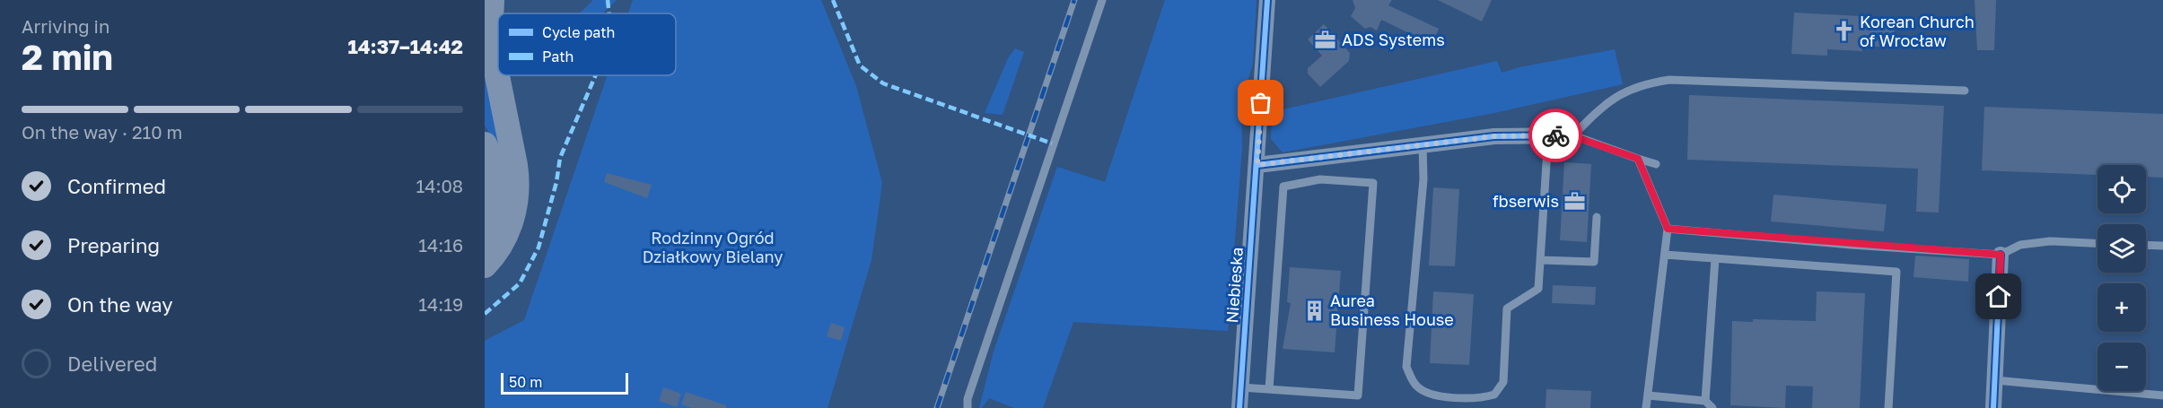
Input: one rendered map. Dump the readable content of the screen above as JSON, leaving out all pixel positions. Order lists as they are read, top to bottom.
{
  "streets": {
    "street": ["Niebieska"]
  },
  "parks": ["Rodzinny Ogród Działkowy Bielany"],
  "places": {
    "church": ["Korean Church of Wrocław"],
    "office": ["ADS Systems", "fbserwis"],
    "building": ["Aurea Business House"]
  },
  "legend": ["Cycle path", "Path"],
  "scale_bar": "50 m",
  "page": {
    "heading": ["2 min", "Arriving in", "14:37–14:42"],
    "bar": "On the way · 210 m",
    "list": [
      ["Confirmed", "14:08"],
      ["Preparing", "14:16"],
      ["On the way", "14:19"],
      "Delivered"
    ],
    "map_buttons": ["+", "−"],
    "scale": "50 m"
  }
}
